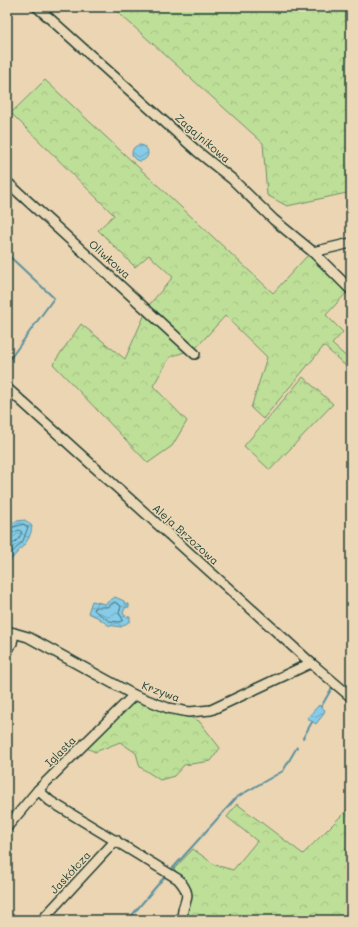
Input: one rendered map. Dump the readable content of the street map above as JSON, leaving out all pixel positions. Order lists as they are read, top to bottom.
{
  "streets": {
    "street": [
      "Zagajnikowa",
      "Oliwkowa",
      "Aleja Brzozowa",
      "Krzywa",
      "Iglasta",
      "Jaskółcza"
    ]
  },
  "crossings": [
    ["Aleja Brzozowa", "Krzywa"],
    ["Krzywa", "Iglasta"]
  ]
}
